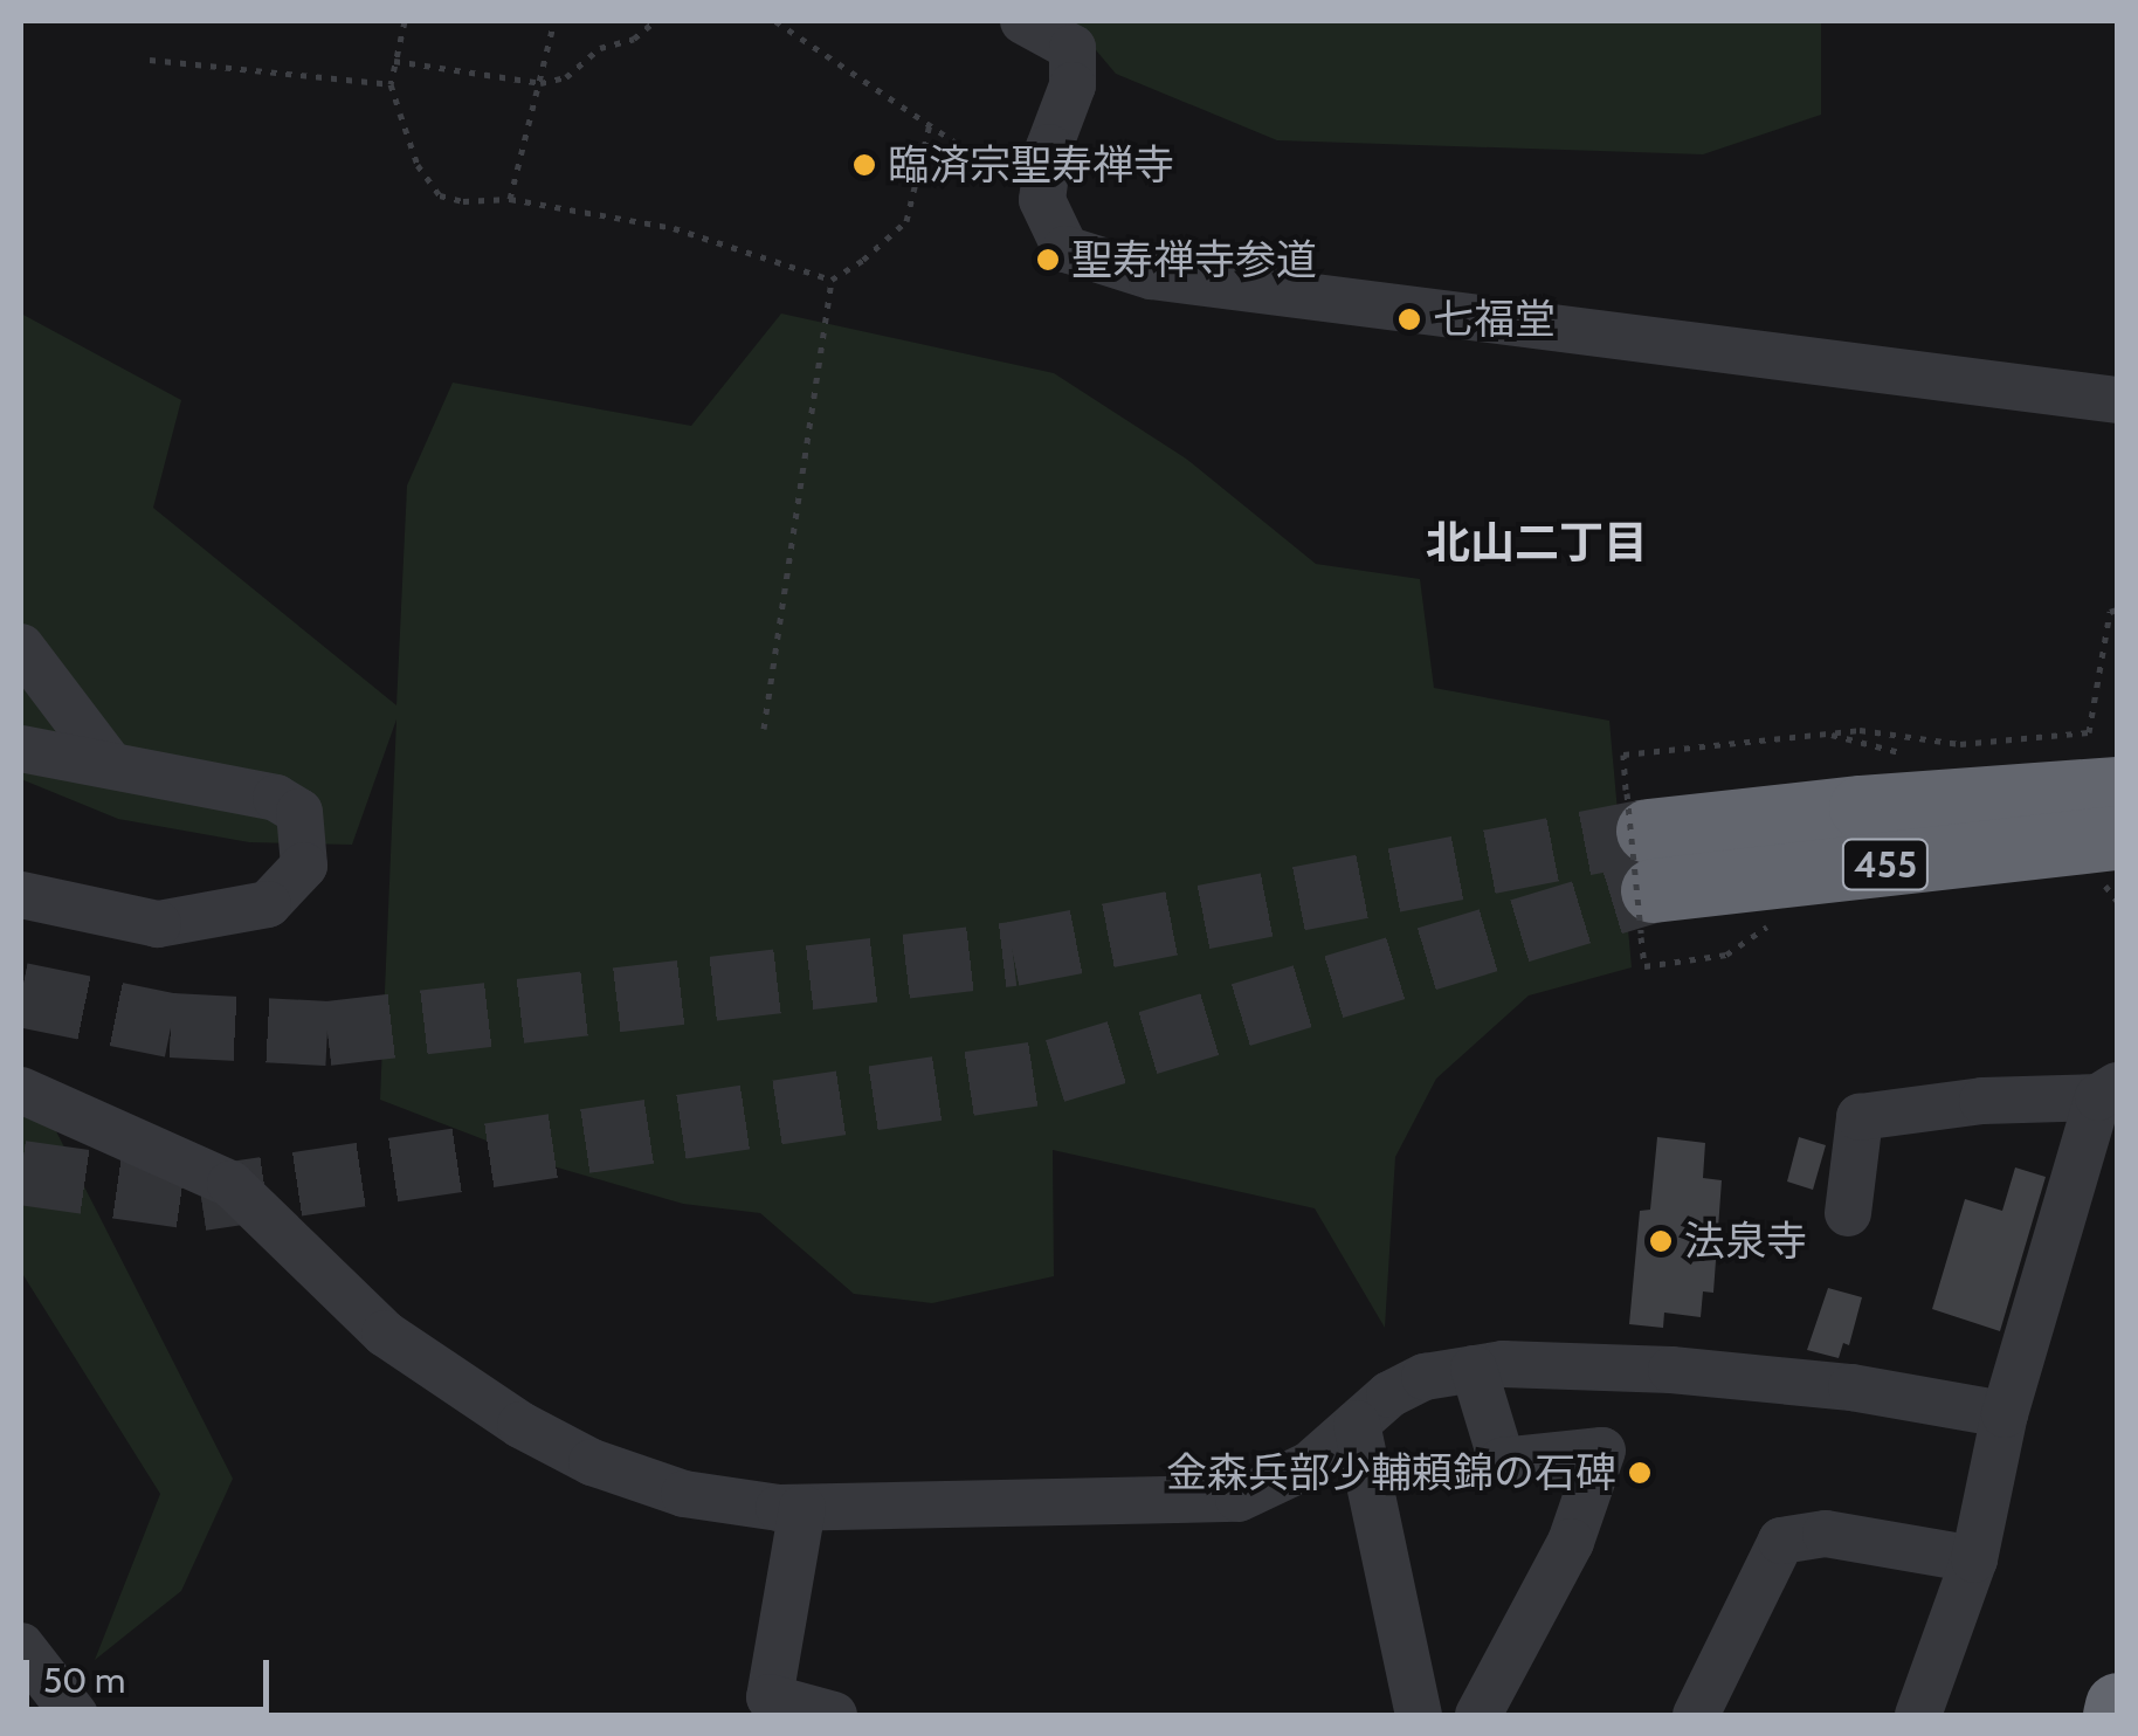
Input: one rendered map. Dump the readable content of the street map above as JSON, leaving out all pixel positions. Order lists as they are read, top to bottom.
{
  "streets": {
    "highway": ["455"]
  },
  "districts": ["北山二丁目"],
  "places": [
    "臨済宗聖寿禅寺",
    "聖寿禅寺参道",
    "七福堂",
    "法泉寺",
    "金森兵部少輔頼錦の石碑"
  ],
  "scale_bar": "50 m"
}
